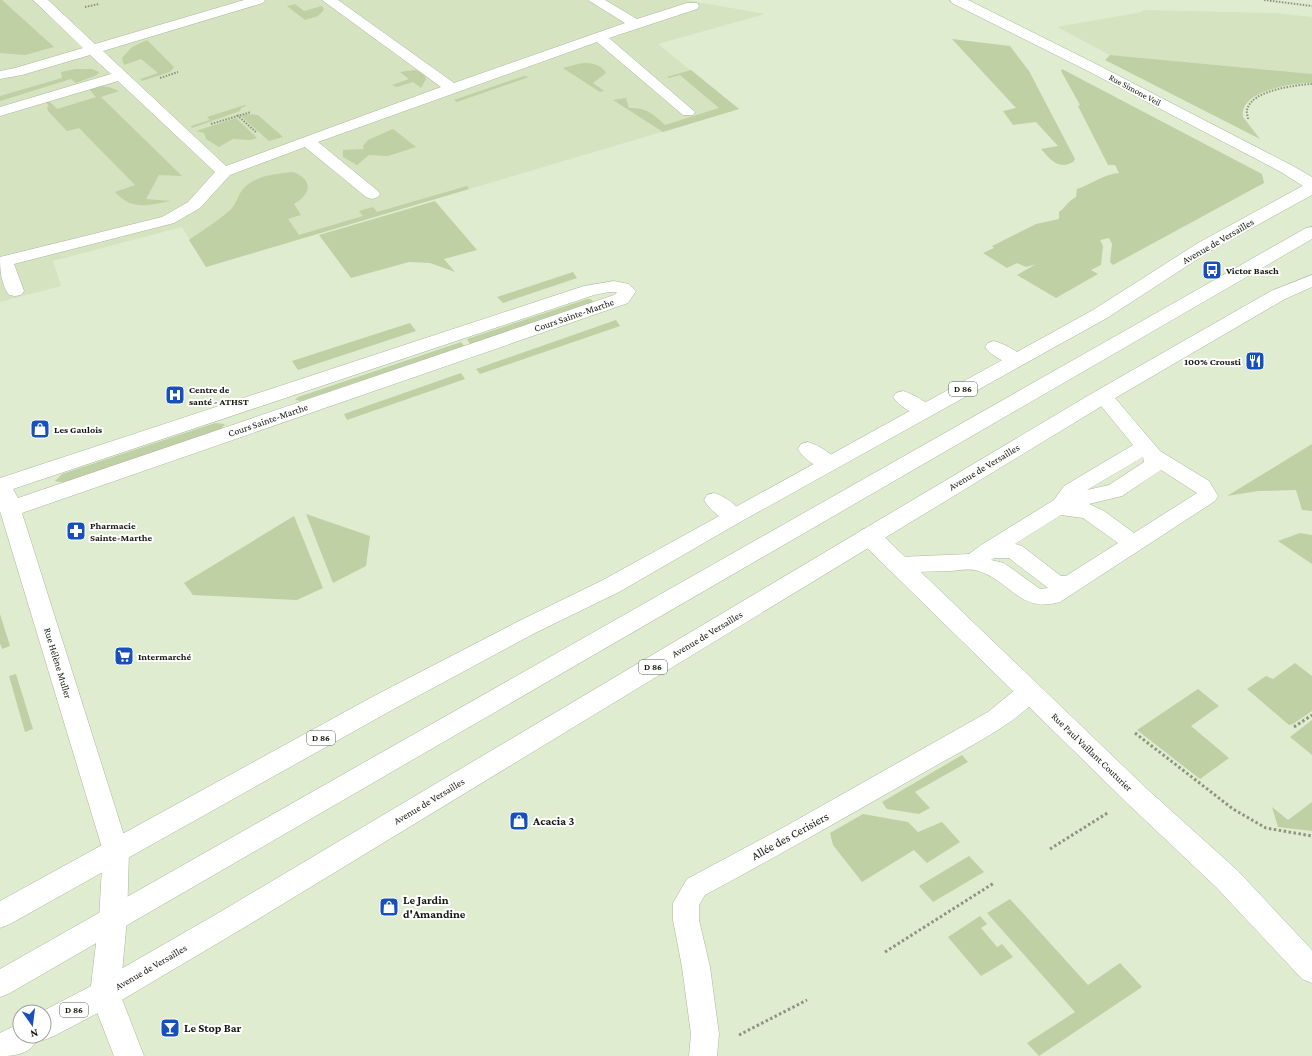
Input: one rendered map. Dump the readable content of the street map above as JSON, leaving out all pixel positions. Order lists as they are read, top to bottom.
{
  "streets": {
    "main road": [
      "Rue Simone Veil",
      "Avenue de Versailles",
      "Cours Sainte-Marthe",
      "D 86",
      "Rue Hélène Muller",
      "Rue Paul Vaillant Couturier"
    ],
    "lane": ["Allée des Cerisiers"]
  },
  "crossings": [
    ["Avenue de Versailles", "Rue Hélène Muller"],
    ["Avenue de Versailles", "Rue Paul Vaillant Couturier"],
    ["Cours Sainte-Marthe", "Rue Hélène Muller"],
    ["Rue Paul Vaillant Couturier", "Allée des Cerisiers"]
  ],
  "places": {
    "bus stop": ["Victor Basch"],
    "restaurant": ["100% Crousti"],
    "hospital": ["Centre de santé - ATHST"],
    "shop": ["Les Gaulois", "Acacia 3", "Le Jardin d'Amandine"],
    "pharmacy": ["Pharmacie Sainte-Marthe"],
    "supermarket": ["Intermarché"],
    "bar": ["Le Stop Bar"]
  },
  "north": "bottom"
}
